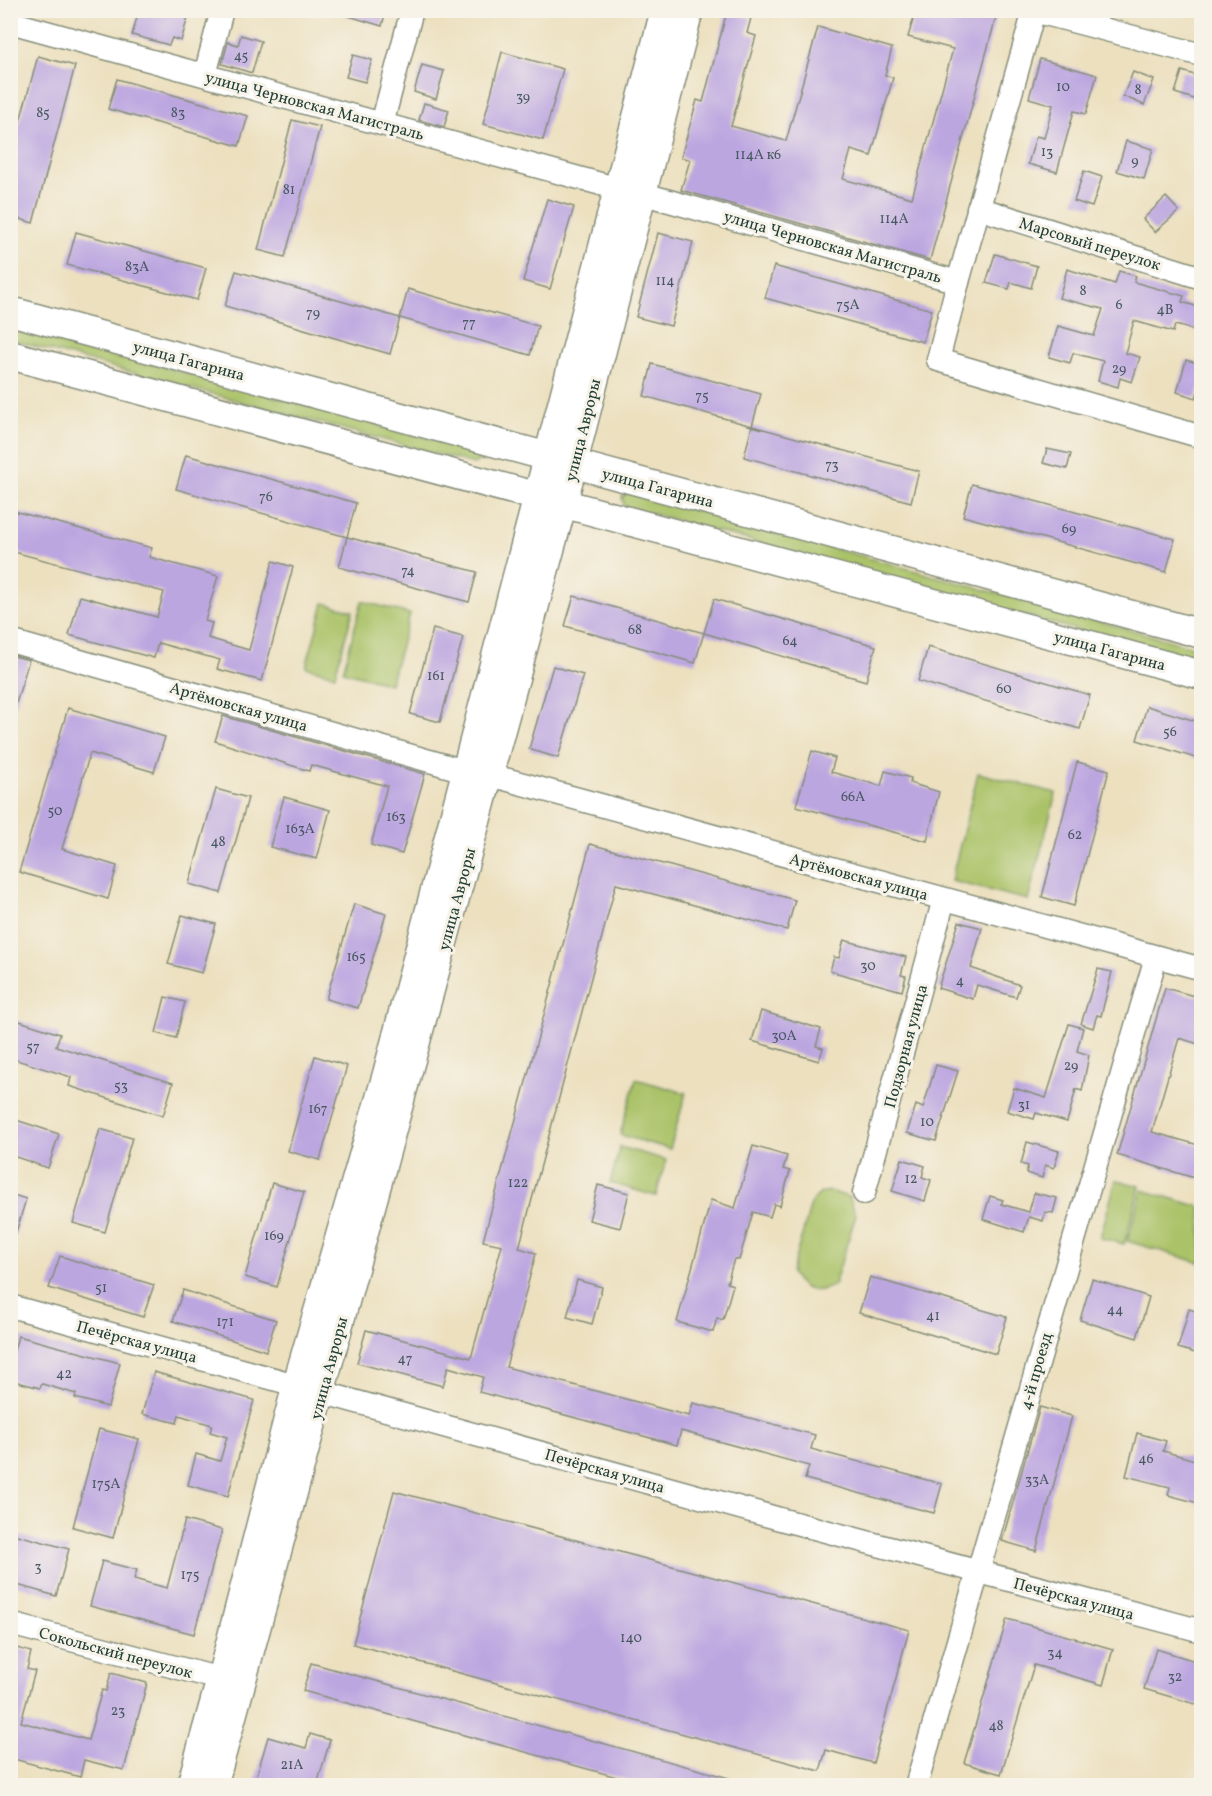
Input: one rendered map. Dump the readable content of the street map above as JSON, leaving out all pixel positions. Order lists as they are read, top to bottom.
{
  "streets": {
    "main road": ["улица Гагарина", "улица Авроры"],
    "street": [
      "улица Черновская Магистраль",
      "Марсовый переулок",
      "Артёмовская улица",
      "Подзорная улица",
      "Печёрская улица",
      "4-й проезд",
      "Сокольский переулок"
    ]
  },
  "crossings": [
    ["улица Черновская Магистраль", "улица Авроры"],
    ["улица Гагарина", "улица Авроры"],
    ["улица Авроры", "Артёмовская улица"],
    ["улица Авроры", "Печёрская улица"],
    ["улица Авроры", "Сокольский переулок"],
    ["Артёмовская улица", "Подзорная улица"],
    ["Артёмовская улица", "4-й проезд"],
    ["Печёрская улица", "4-й проезд"]
  ],
  "house_numbers": [
    "45",
    "10",
    "8",
    "39",
    "85",
    "83",
    "13",
    "114А к6",
    "9",
    "81",
    "114А",
    "83А",
    "114",
    "8",
    "75А",
    "6",
    "4В",
    "79",
    "77",
    "29",
    "75",
    "73",
    "76",
    "69",
    "74",
    "68",
    "64",
    "161",
    "60",
    "56",
    "66А",
    "50",
    "163",
    "163А",
    "62",
    "48",
    "165",
    "30",
    "4",
    "30А",
    "57",
    "29",
    "53",
    "31",
    "167",
    "10",
    "12",
    "122",
    "169",
    "51",
    "44",
    "41",
    "171",
    "47",
    "42",
    "46",
    "33А",
    "175А",
    "3",
    "175",
    "140",
    "34",
    "32",
    "23",
    "48",
    "21А"
  ]
}
